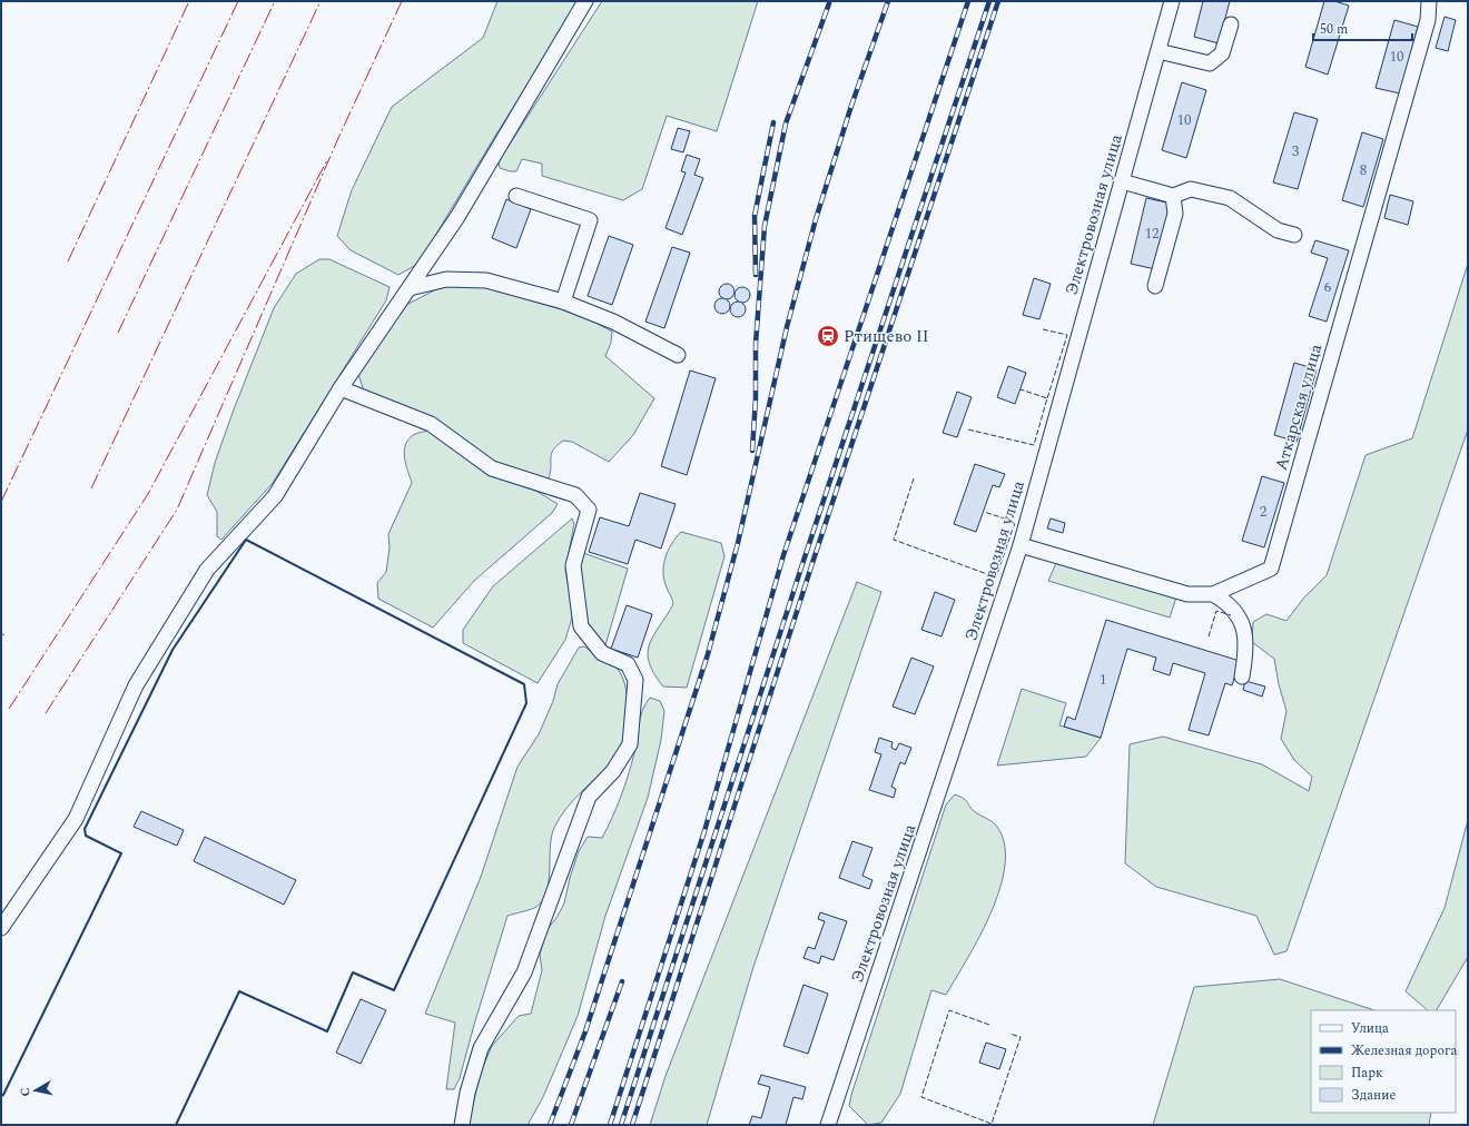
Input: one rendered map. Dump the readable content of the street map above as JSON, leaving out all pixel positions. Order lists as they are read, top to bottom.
{
  "streets": {
    "street": ["Электровозная улица", "Аткарская улица"]
  },
  "crossings": [
    ["Электровозная улица", "Аткарская улица"]
  ],
  "places": {
    "station": ["Ртищево II"]
  },
  "house_numbers": [
    "10",
    "10",
    "3",
    "8",
    "12",
    "6",
    "2",
    "1"
  ],
  "legend": [
    "Улица",
    "Железная дорога",
    "Парк",
    "Здание"
  ],
  "scale_bar": "50 m",
  "north": "left"
}
